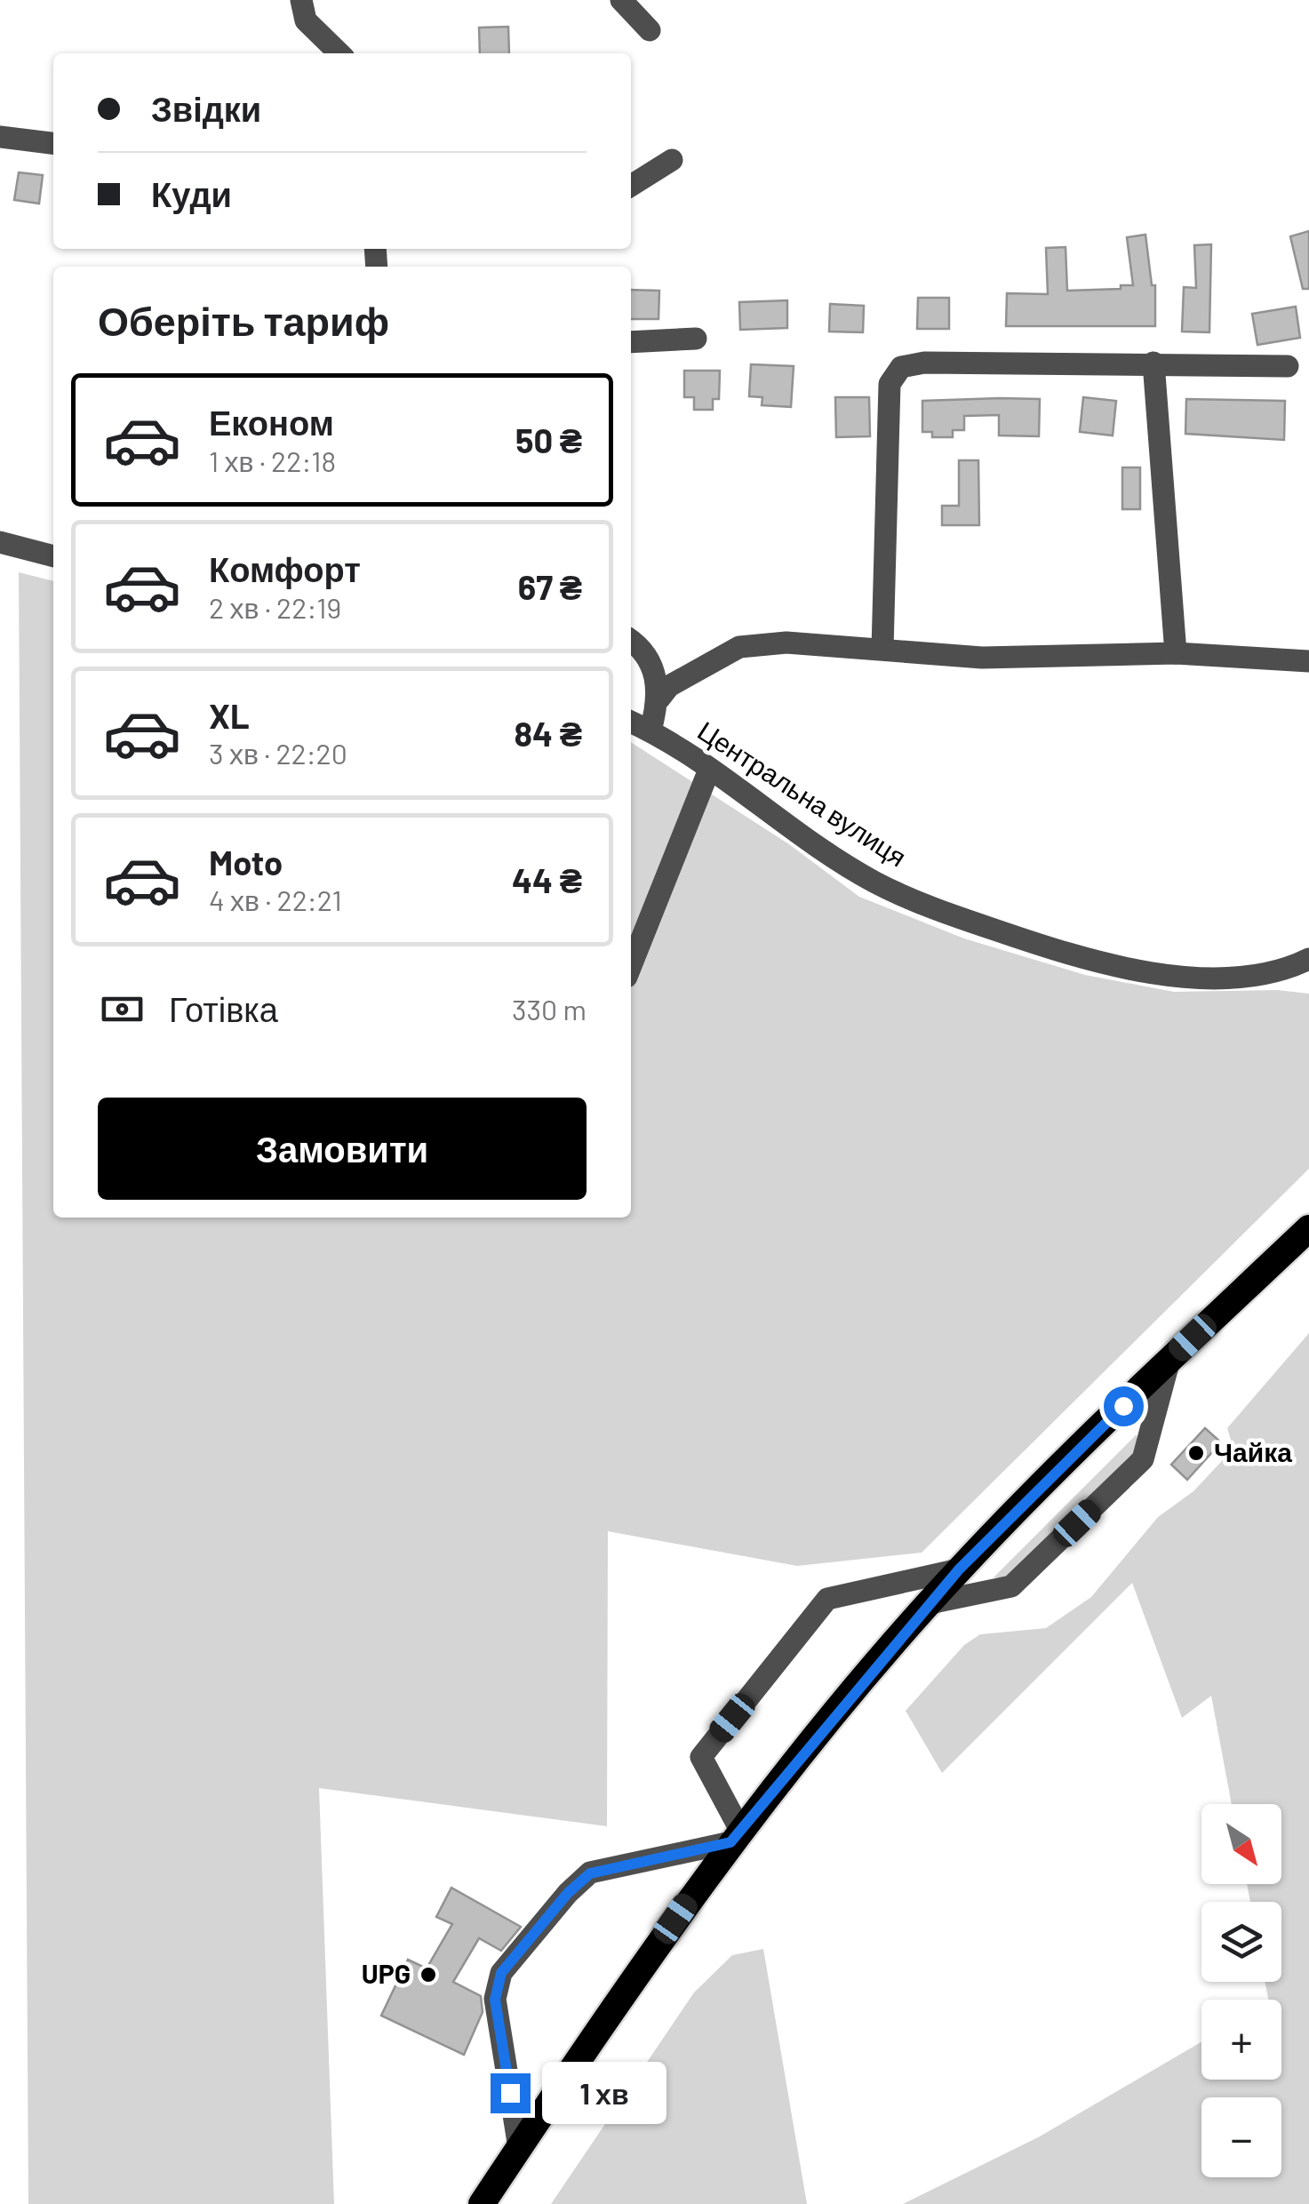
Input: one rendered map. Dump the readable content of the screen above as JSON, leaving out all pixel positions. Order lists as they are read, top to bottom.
{
  "streets": {
    "street": ["Центральна вулиця"]
  },
  "places": ["Чайка", "UPG"],
  "north": "bottom right",
  "page": {
    "banner": ["Звідки", "Куди"],
    "heading": "Оберіть тариф",
    "list": [
      {
        "name": "Економ",
        "note": "1 хв · 22:18",
        "value": "50 ₴"
      },
      {
        "name": "Комфорт",
        "note": "2 хв · 22:19",
        "value": "67 ₴"
      },
      {
        "name": "XL",
        "note": "3 хв · 22:20",
        "value": "84 ₴"
      },
      {
        "name": "Moto",
        "note": "4 хв · 22:21",
        "value": "44 ₴"
      }
    ],
    "pay": ["Готівка", "330 m"],
    "buttons": "Замовити",
    "map_buttons": ["+", "−"],
    "bubble": "1 хв"
  }
}
